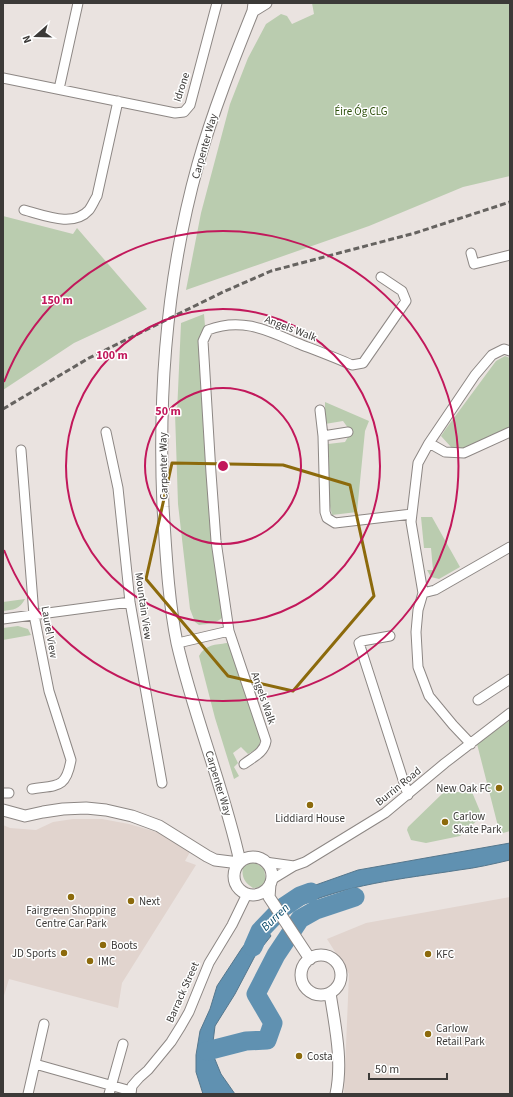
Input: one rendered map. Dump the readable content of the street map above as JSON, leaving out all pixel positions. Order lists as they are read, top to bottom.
{
  "streets": {
    "street": [
      "Idrone",
      "Carpenter Way",
      "Angels Walk",
      "Mountain View",
      "Laurel View",
      "Burrin Road",
      "Barrack Street"
    ]
  },
  "crossings": [
    ["Carpenter Way", "Burrin Road"],
    ["Carpenter Way", "Barrack Street"],
    ["Burrin Road", "Barrack Street"]
  ],
  "water": ["Burren"],
  "parks": ["Éire Óg CLG"],
  "places": [
    "New Oak FC",
    "Liddiard House",
    "Carlow Skate Park",
    "Fairgreen Shopping Centre Car Park",
    "Next",
    "Boots",
    "JD Sports",
    "KFC",
    "IMC",
    "Carlow Retail Park",
    "Costa"
  ],
  "scale_bar": "50 m",
  "north": "left",
  "rings": ["150 m", "100 m", "50 m"]
}
